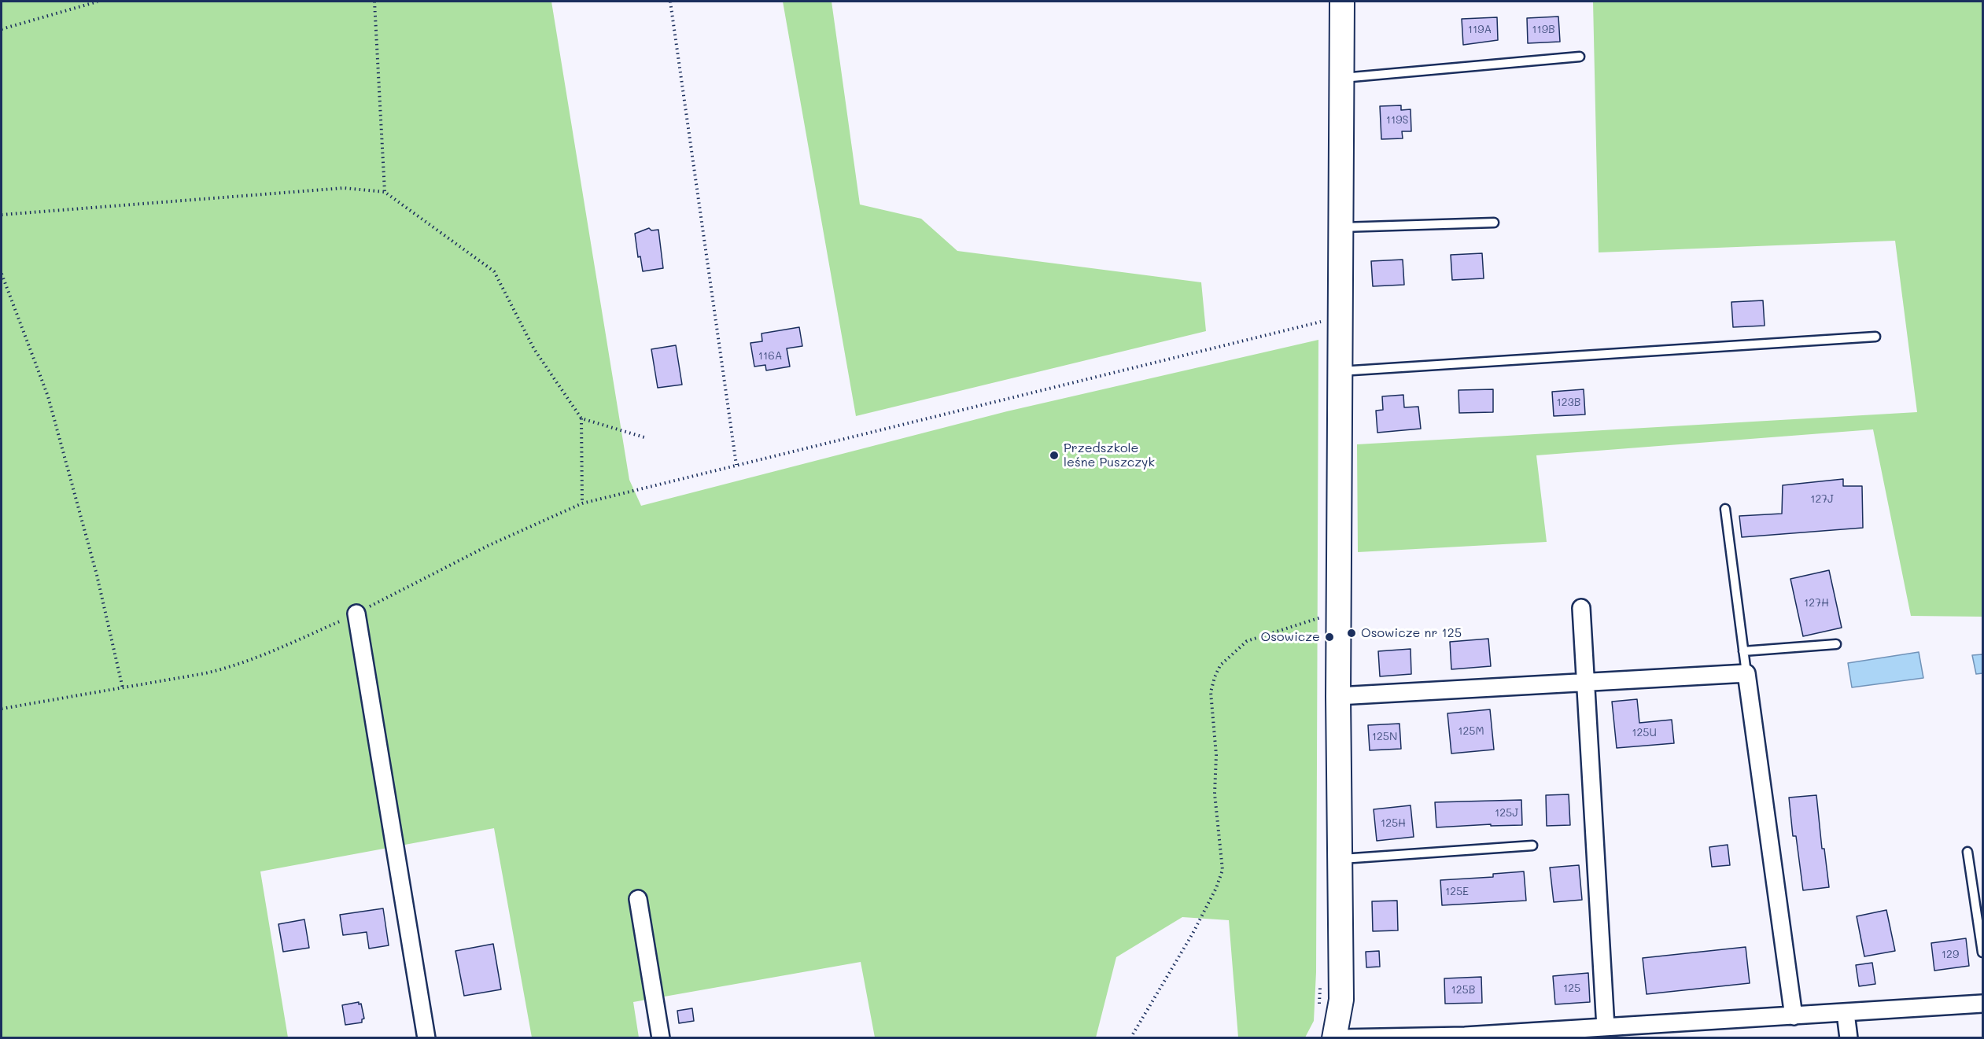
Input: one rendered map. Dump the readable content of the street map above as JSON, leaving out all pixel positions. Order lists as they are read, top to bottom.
{
  "places": ["Przedszkole leśne Puszczyk", "Osowicze nr 125", "Osowicze"],
  "house_numbers": [
    "119A",
    "119B",
    "119S",
    "116A",
    "123B",
    "127J",
    "127H",
    "125M",
    "125U",
    "125N",
    "125J",
    "125H",
    "125E",
    "129",
    "125",
    "125B"
  ]
}
